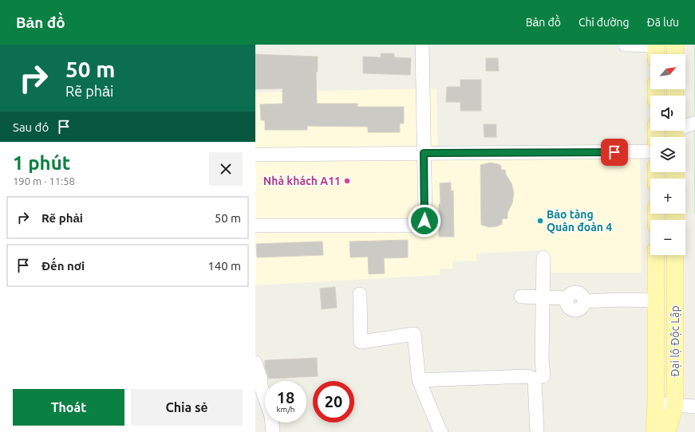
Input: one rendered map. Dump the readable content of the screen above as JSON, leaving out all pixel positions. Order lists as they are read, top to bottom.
{
  "streets": {
    "main road": ["Đại lộ Độc Lập"]
  },
  "places": ["Nhà khách A11", "Bảo tàng Quân đoàn 4"],
  "north": "top right",
  "page": {
    "header": "Bản đồ",
    "nav": ["Bản đồ", "Chỉ đường", "Đã lưu"],
    "turn": ["50 m", "Rẽ phải"],
    "map_buttons": ["+", "−"],
    "then": "Sau đó",
    "heading": ["1 phút", "190 m · 11:58"],
    "list": [
      {
        "name": "Rẽ phải",
        "value": "50 m"
      },
      {
        "name": "Đến nơi",
        "value": "140 m"
      }
    ],
    "speed": "18 km/h",
    "limit": "20",
    "buttons": ["Thoát", "Chia sẻ"]
  }
}
